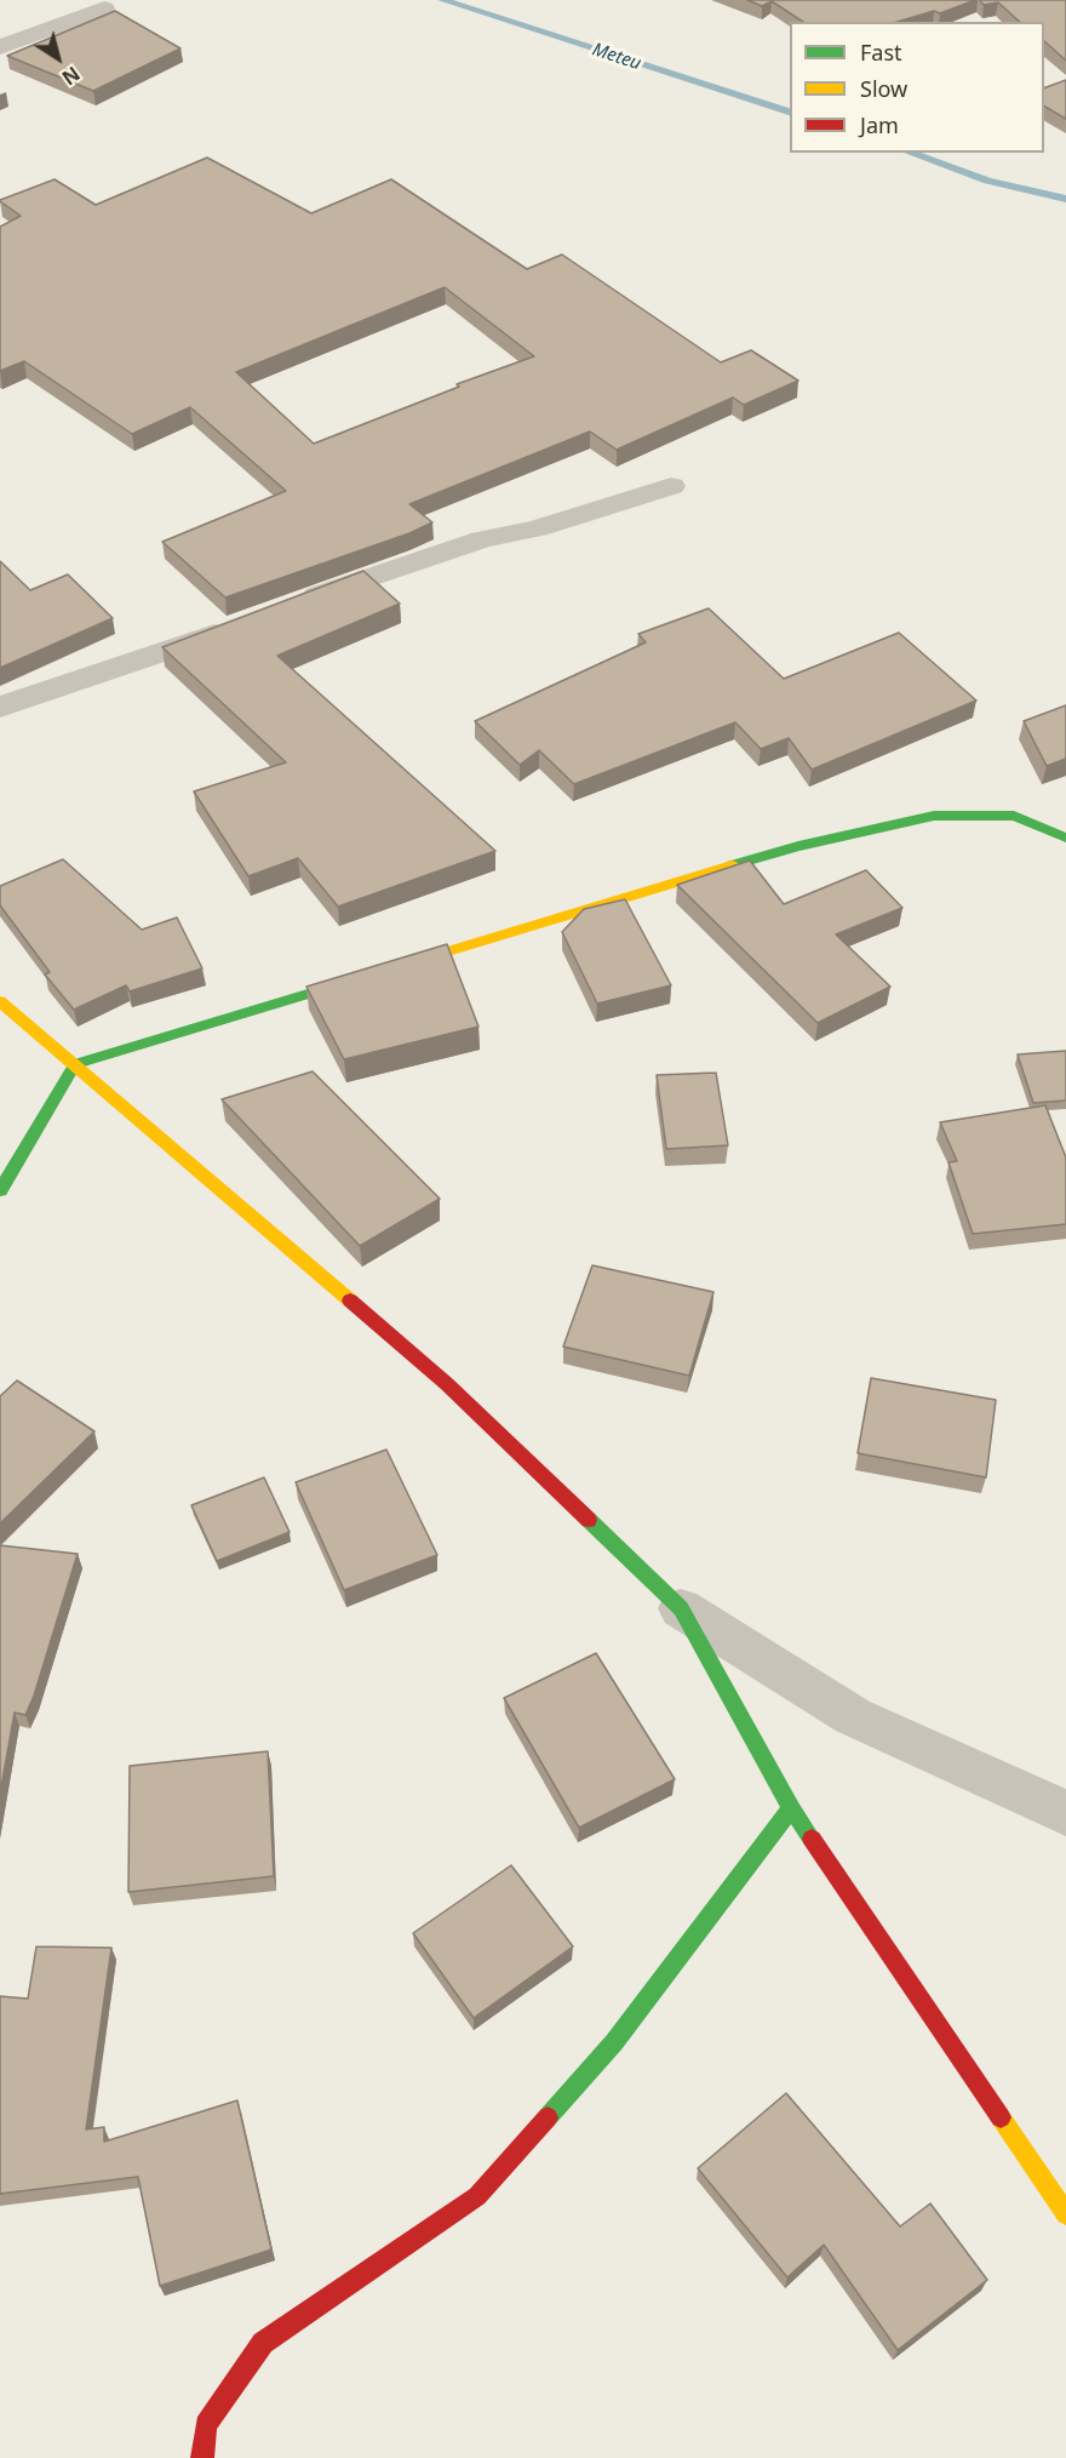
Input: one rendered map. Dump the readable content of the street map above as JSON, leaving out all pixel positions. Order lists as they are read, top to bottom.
{
  "water": ["Meteu"],
  "legend": ["Fast", "Slow", "Jam"],
  "north": "bottom right"
}
